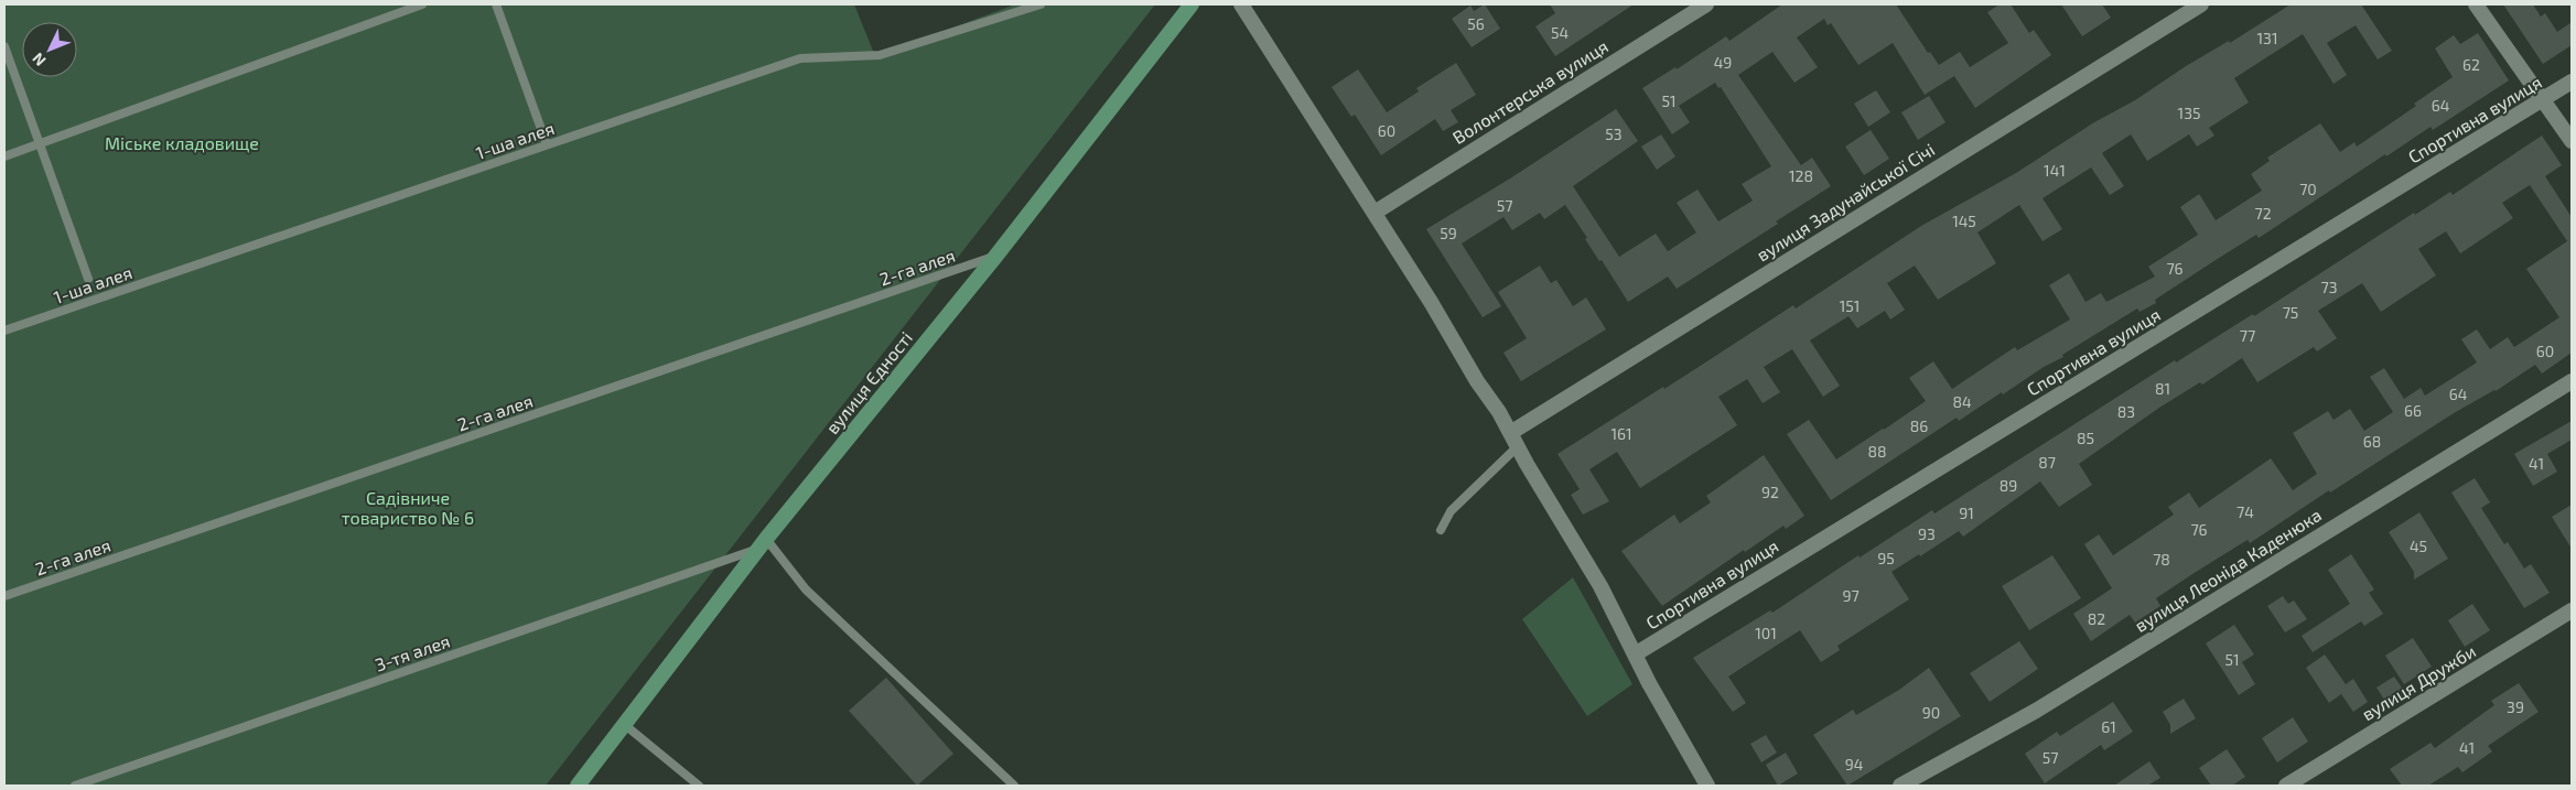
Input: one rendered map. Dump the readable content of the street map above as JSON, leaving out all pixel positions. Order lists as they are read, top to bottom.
{
  "streets": {
    "main road": ["вулиця Єдності"],
    "street": [
      "Волонтерська вулиця",
      "Спортивна вулиця",
      "вулиця Задунайської Січі",
      "вулиця Леоніда Каденюка",
      "вулиця Дружби"
    ],
    "lane": ["1-ша алея", "2-га алея", "3-тя алея"]
  },
  "crossings": [
    ["2-га алея", "вулиця Єдності"],
    ["вулиця Єдності", "3-тя алея"]
  ],
  "parks": ["Міське кладовище", "Садівниче товариство № 6"],
  "house_numbers": [
    "56",
    "54",
    "131",
    "49",
    "62",
    "51",
    "64",
    "135",
    "60",
    "53",
    "141",
    "128",
    "70",
    "57",
    "72",
    "145",
    "59",
    "76",
    "73",
    "151",
    "75",
    "77",
    "60",
    "81",
    "64",
    "84",
    "66",
    "83",
    "86",
    "161",
    "85",
    "68",
    "88",
    "87",
    "41",
    "89",
    "92",
    "74",
    "91",
    "76",
    "93",
    "45",
    "95",
    "78",
    "97",
    "82",
    "101",
    "51",
    "39",
    "90",
    "61",
    "41",
    "57",
    "94"
  ],
  "north": "bottom left"
}
